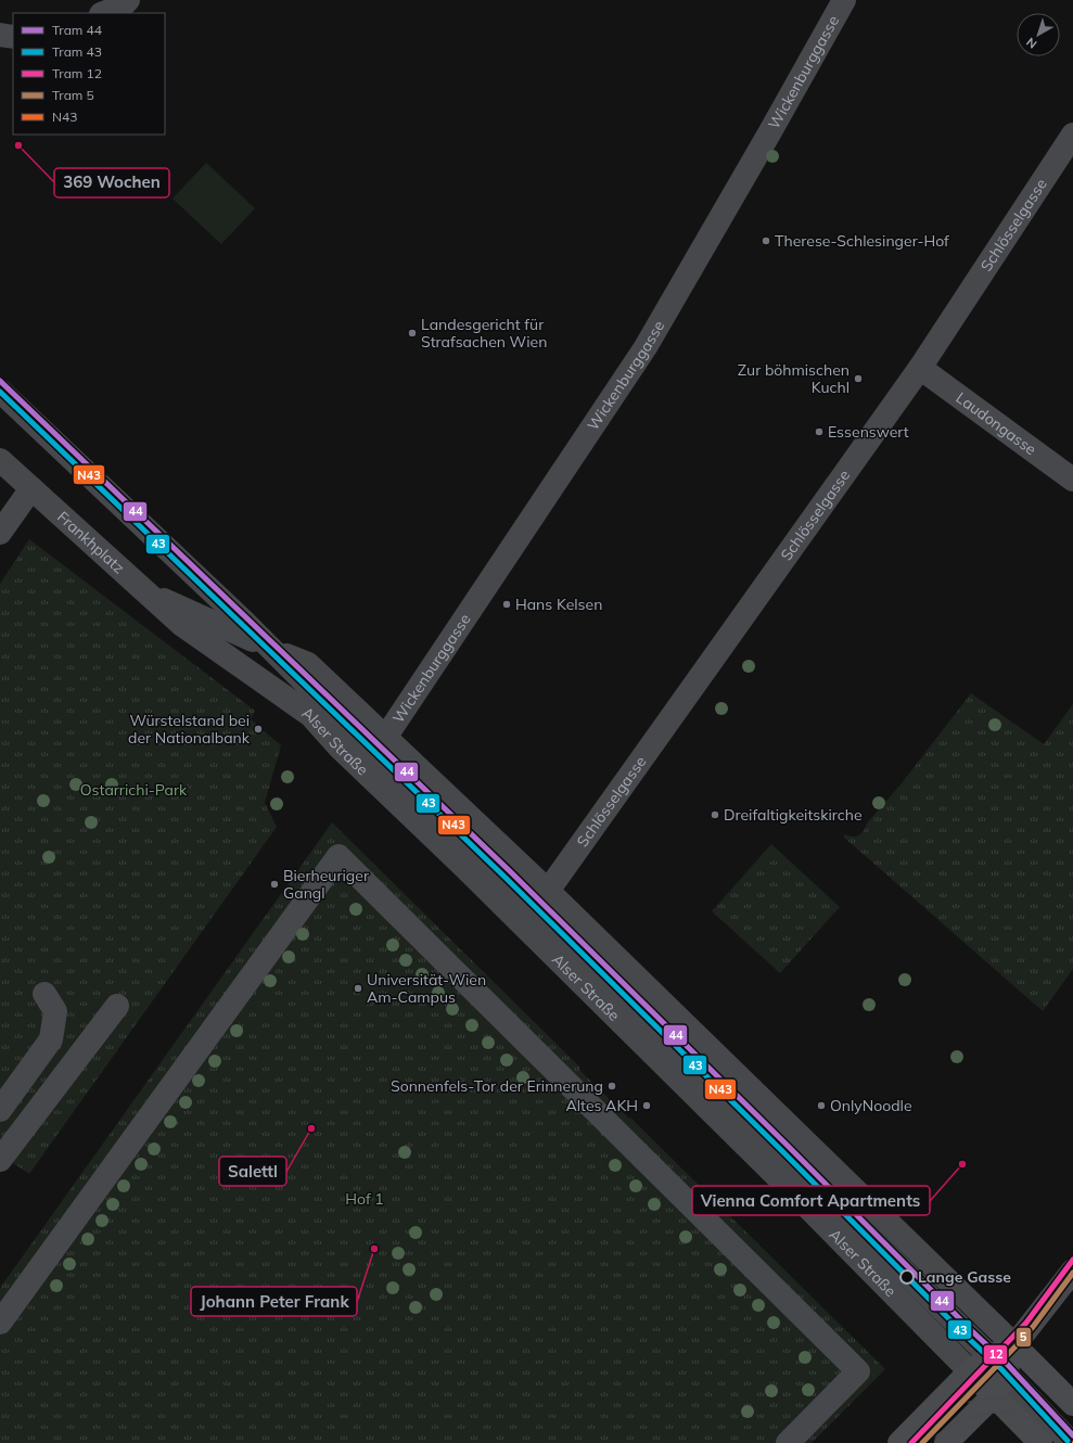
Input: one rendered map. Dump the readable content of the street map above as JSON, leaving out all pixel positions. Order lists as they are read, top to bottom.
{
  "streets": {
    "main road": ["Alser Straße"],
    "street": [
      "Wickenburggasse",
      "Schlösselgasse",
      "Laudongasse",
      "Frankhplatz"
    ]
  },
  "crossings": [
    ["Wickenburggasse", "Frankhplatz"],
    ["Schlösselgasse", "Laudongasse"],
    ["Frankhplatz", "Alser Straße"]
  ],
  "parks": ["Ostarrichi-Park", "Hof 1"],
  "places": [
    "369 Wochen",
    "Therese-Schlesinger-Hof",
    "Landesgericht für Strafsachen Wien",
    "Zur böhmischen Kuchl",
    "Essenswert",
    "Hans Kelsen",
    "Würstelstand bei der Nationalbank",
    "Dreifaltigkeitskirche",
    "Bierheuriger Gangl",
    "Universität-Wien Am-Campus",
    "Sonnenfels-Tor der Erinnerung",
    "Altes AKH",
    "OnlyNoodle",
    "Salettl",
    "Vienna Comfort Apartments",
    "Johann Peter Frank",
    "Lange Gasse"
  ],
  "lines": [
    "tram line 44",
    "transit line N43",
    "tram line 43",
    "tram line 12",
    "tram line 5"
  ],
  "legend": [
    "Tram 44",
    "Tram 43",
    "Tram 12",
    "Tram 5",
    "N43"
  ],
  "north": "bottom left"
}
